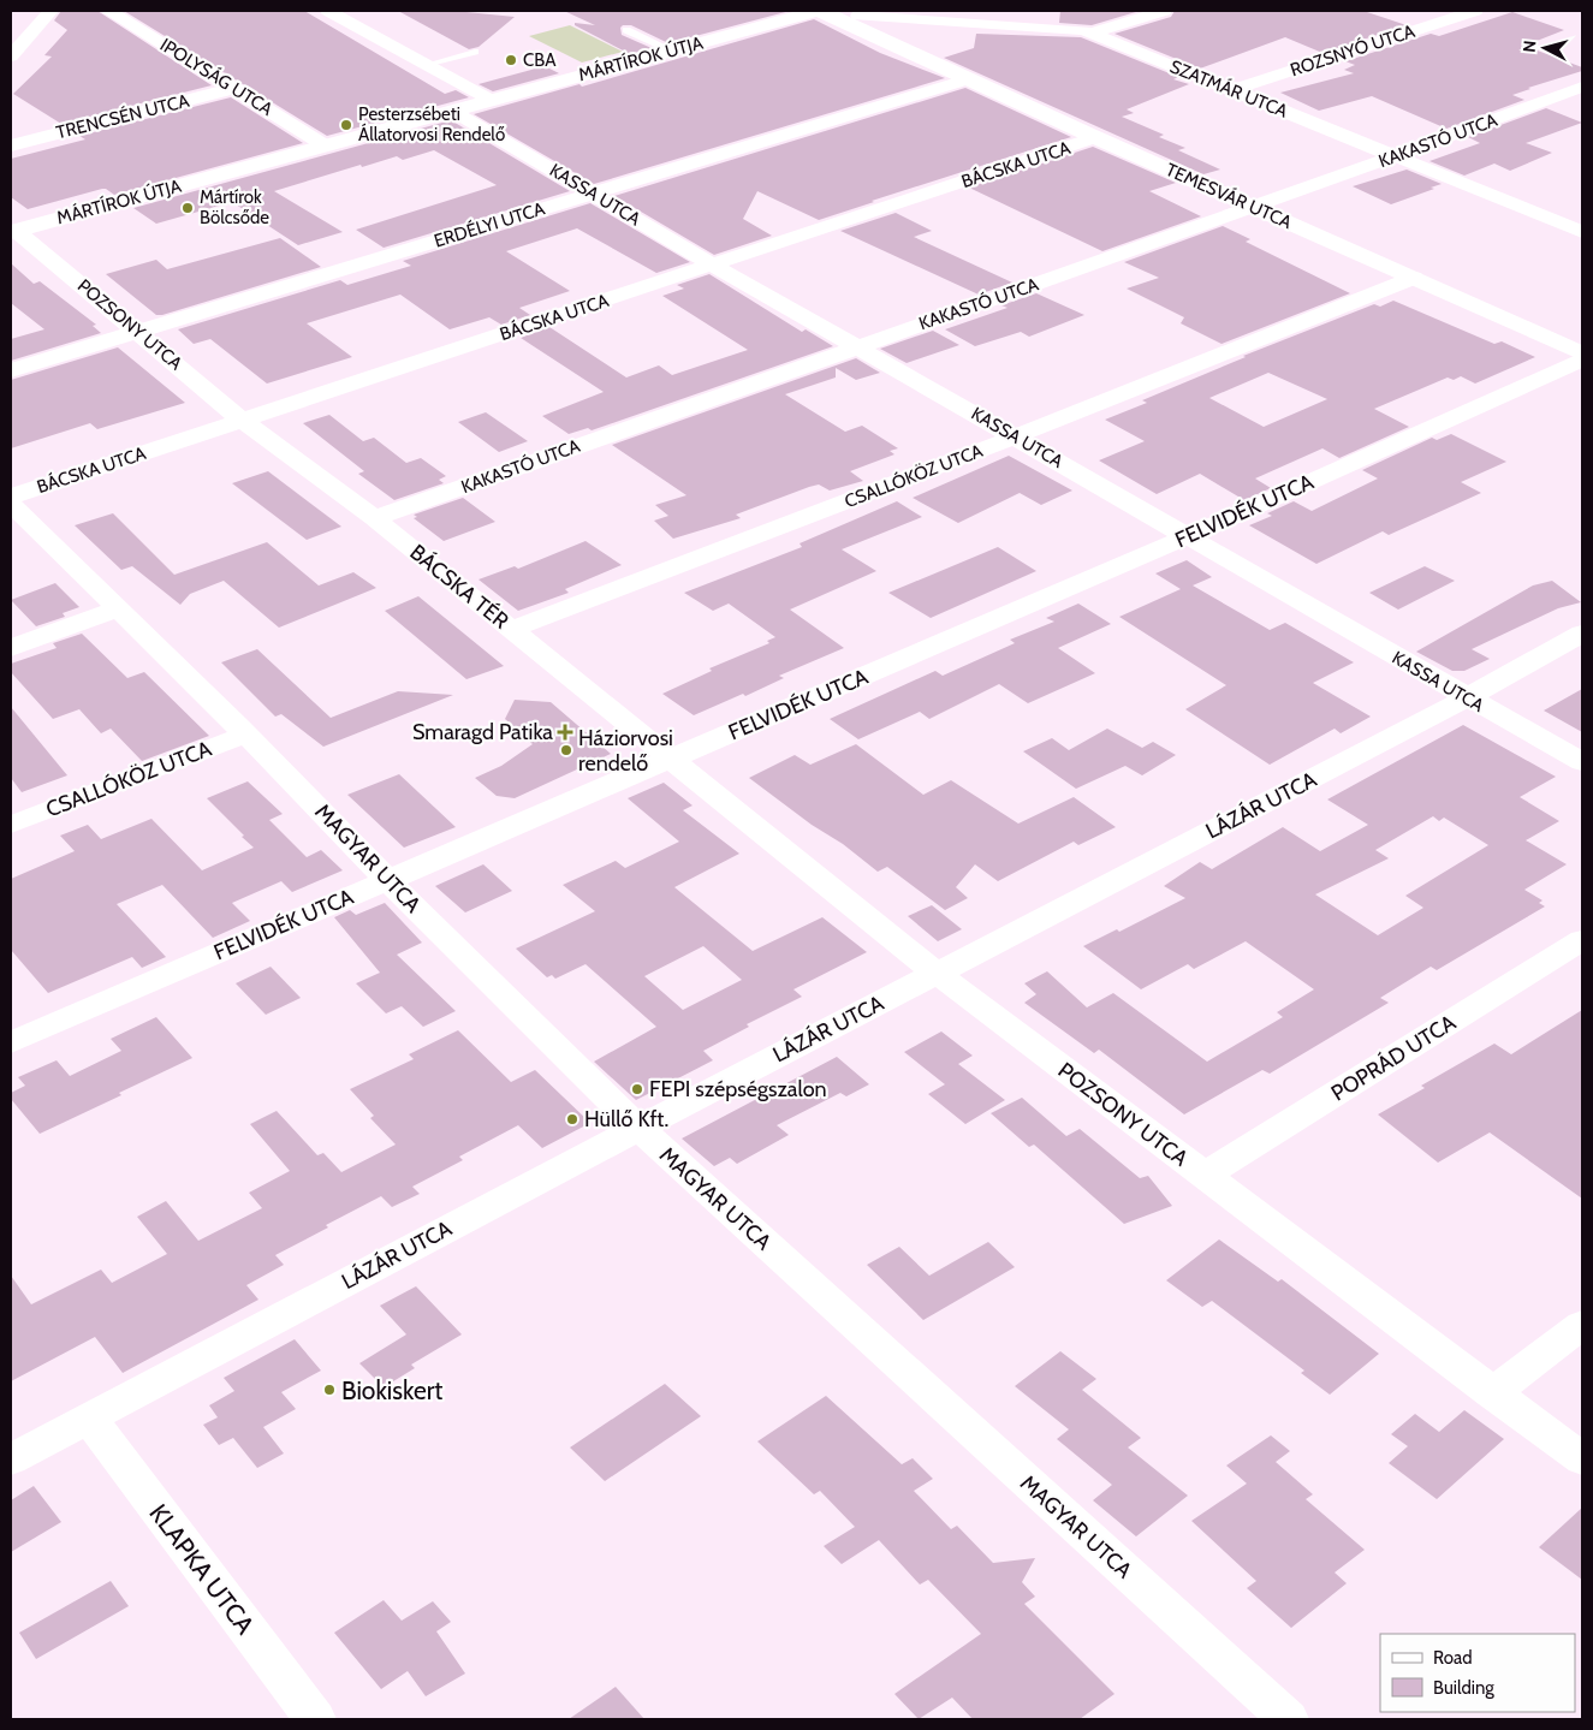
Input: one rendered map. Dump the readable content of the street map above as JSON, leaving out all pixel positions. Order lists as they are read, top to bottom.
{
  "streets": {
    "street": [
      "ROZSNYÓ UTCA",
      "MÁRTÍROK ÚTJA",
      "IPOLYSÁG UTCA",
      "SZATMÁR UTCA",
      "TRENCSÉN UTCA",
      "KAKASTÓ UTCA",
      "BÁCSKA UTCA",
      "KASSA UTCA",
      "TEMESVÁR UTCA",
      "ERDÉLYI UTCA",
      "POZSONY UTCA",
      "CSALLÓKÖZ UTCA",
      "FELVIDÉK UTCA",
      "BÁCSKA TÉR",
      "LÁZÁR UTCA",
      "MAGYAR UTCA",
      "POPRÁD UTCA",
      "KLAPKA UTCA"
    ]
  },
  "crossings": [
    ["ROZSNYÓ UTCA", "SZATMÁR UTCA"],
    ["MÁRTÍROK ÚTJA", "IPOLYSÁG UTCA"],
    ["MÁRTÍROK ÚTJA", "KASSA UTCA"],
    ["MÁRTÍROK ÚTJA", "TEMESVÁR UTCA"],
    ["MÁRTÍROK ÚTJA", "POZSONY UTCA"],
    ["IPOLYSÁG UTCA", "TRENCSÉN UTCA"],
    ["SZATMÁR UTCA", "KAKASTÓ UTCA"],
    ["SZATMÁR UTCA", "TEMESVÁR UTCA"],
    ["KAKASTÓ UTCA", "KASSA UTCA"],
    ["KAKASTÓ UTCA", "TEMESVÁR UTCA"],
    ["KAKASTÓ UTCA", "BÁCSKA TÉR"],
    ["BÁCSKA UTCA", "KASSA UTCA"],
    ["BÁCSKA UTCA", "TEMESVÁR UTCA"],
    ["BÁCSKA UTCA", "POZSONY UTCA"],
    ["BÁCSKA UTCA", "BÁCSKA TÉR"],
    ["KASSA UTCA", "ERDÉLYI UTCA"],
    ["KASSA UTCA", "CSALLÓKÖZ UTCA"],
    ["KASSA UTCA", "FELVIDÉK UTCA"],
    ["KASSA UTCA", "LÁZÁR UTCA"],
    ["TEMESVÁR UTCA", "ERDÉLYI UTCA"],
    ["TEMESVÁR UTCA", "CSALLÓKÖZ UTCA"],
    ["ERDÉLYI UTCA", "POZSONY UTCA"],
    ["POZSONY UTCA", "FELVIDÉK UTCA"],
    ["POZSONY UTCA", "BÁCSKA TÉR"],
    ["POZSONY UTCA", "LÁZÁR UTCA"],
    ["POZSONY UTCA", "POPRÁD UTCA"],
    ["CSALLÓKÖZ UTCA", "BÁCSKA TÉR"],
    ["CSALLÓKÖZ UTCA", "MAGYAR UTCA"],
    ["FELVIDÉK UTCA", "BÁCSKA TÉR"],
    ["FELVIDÉK UTCA", "MAGYAR UTCA"],
    ["LÁZÁR UTCA", "MAGYAR UTCA"],
    ["LÁZÁR UTCA", "KLAPKA UTCA"]
  ],
  "places": {
    "other": [
      "CBA",
      "Pesterzsébeti Állatorvosi Rendelő",
      "Mártírok Bölcsőde",
      "Háziorvosi rendelő",
      "FEPI szépségszalon",
      "Hüllő Kft.",
      "Biokiskert"
    ],
    "health": ["Smaragd Patika"]
  },
  "legend": ["Road", "Building"],
  "north": "left"
}
